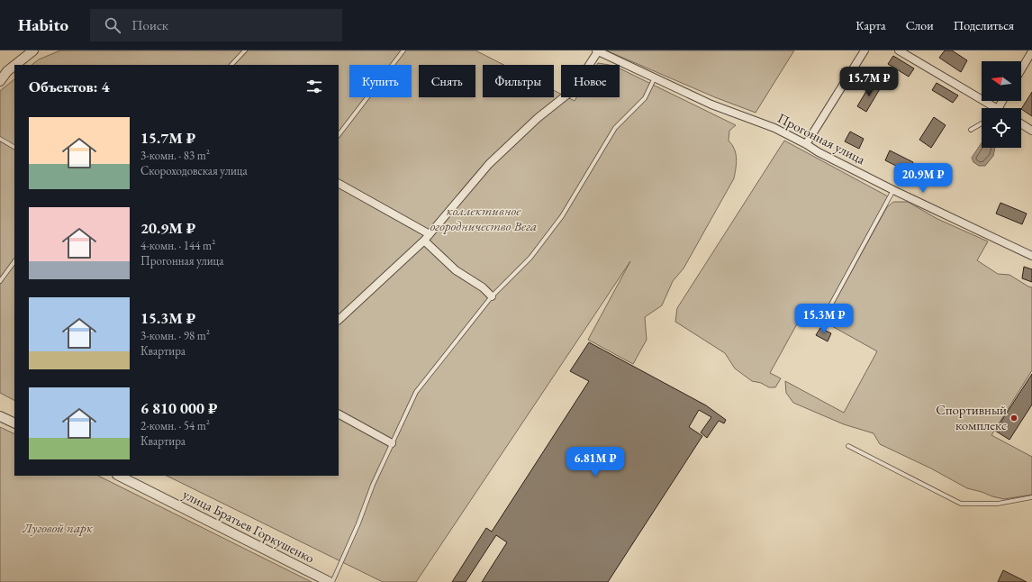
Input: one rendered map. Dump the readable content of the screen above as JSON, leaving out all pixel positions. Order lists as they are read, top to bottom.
{
  "streets": {
    "street": ["Прогонная улица", "улица Братьев Горкушенко"]
  },
  "parks": ["коллективное огородничество Вега", "Луговой парк"],
  "places": ["Спортивный комплекс"],
  "north": "left",
  "page": {
    "header": "Habito",
    "search": "Поиск",
    "nav": ["Карта", "Слои", "Поделиться"],
    "chip": [
      "Купить",
      "Снять",
      "Фильтры",
      "Новое"
    ],
    "heading": "Объектов: 4",
    "price": [
      "15.7M ₽",
      "20.9M ₽",
      "15.3M ₽",
      "6.81M ₽"
    ],
    "list": [
      {
        "name": "15.7M ₽",
        "note": "3-комн. · 83 m² · Скороходовская улица"
      },
      {
        "name": "20.9M ₽",
        "note": "4-комн. · 144 m² · Прогонная улица"
      },
      {
        "name": "15.3M ₽",
        "note": "3-комн. · 98 m² · Квартира"
      },
      {
        "name": "6 810 000 ₽",
        "note": "2-комн. · 54 m² · Квартира"
      }
    ]
  }
}
